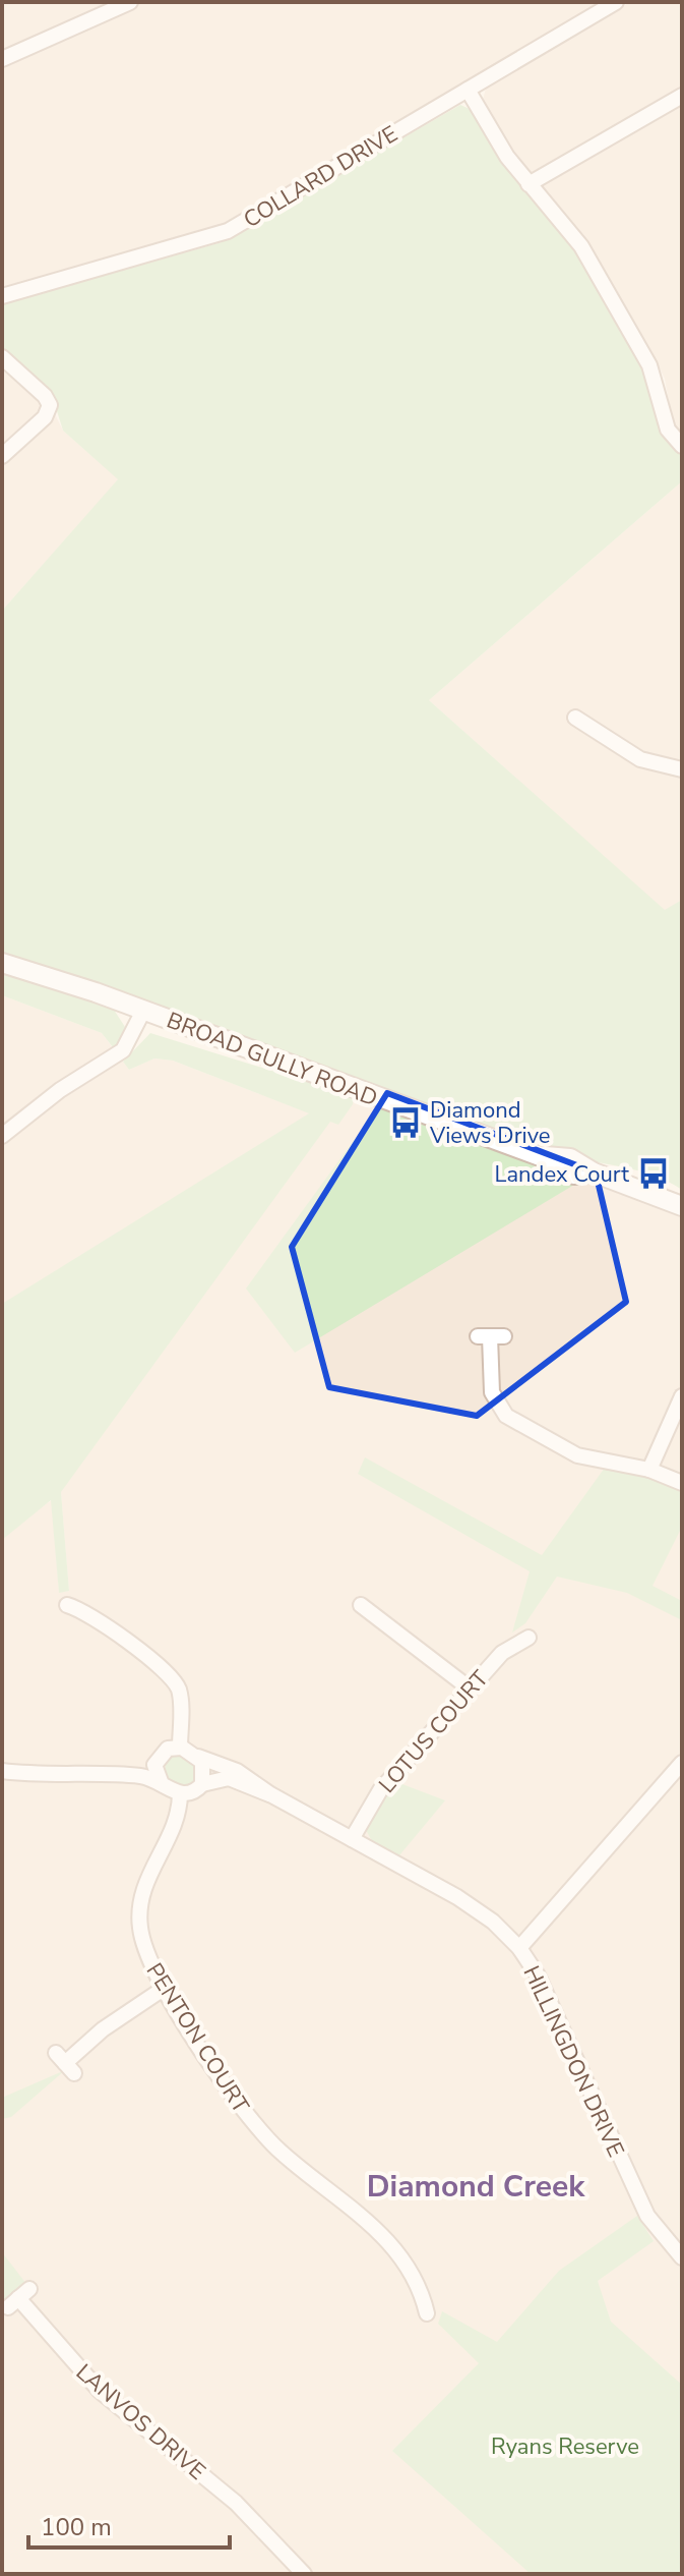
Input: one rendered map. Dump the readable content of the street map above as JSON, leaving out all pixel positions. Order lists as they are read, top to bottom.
{
  "streets": {
    "street": [
      "COLLARD DRIVE",
      "BROAD GULLY ROAD",
      "LOTUS COURT",
      "PENTON COURT",
      "HILLINGDON DRIVE",
      "LANVOS DRIVE"
    ]
  },
  "crossings": [
    ["LOTUS COURT", "HILLINGDON DRIVE"],
    ["PENTON COURT", "HILLINGDON DRIVE"]
  ],
  "districts": ["Diamond Creek"],
  "parks": ["Ryans Reserve"],
  "places": {
    "bus stop": ["Diamond Views Drive", "Landex Court"]
  },
  "scale_bar": "100 m"
}
